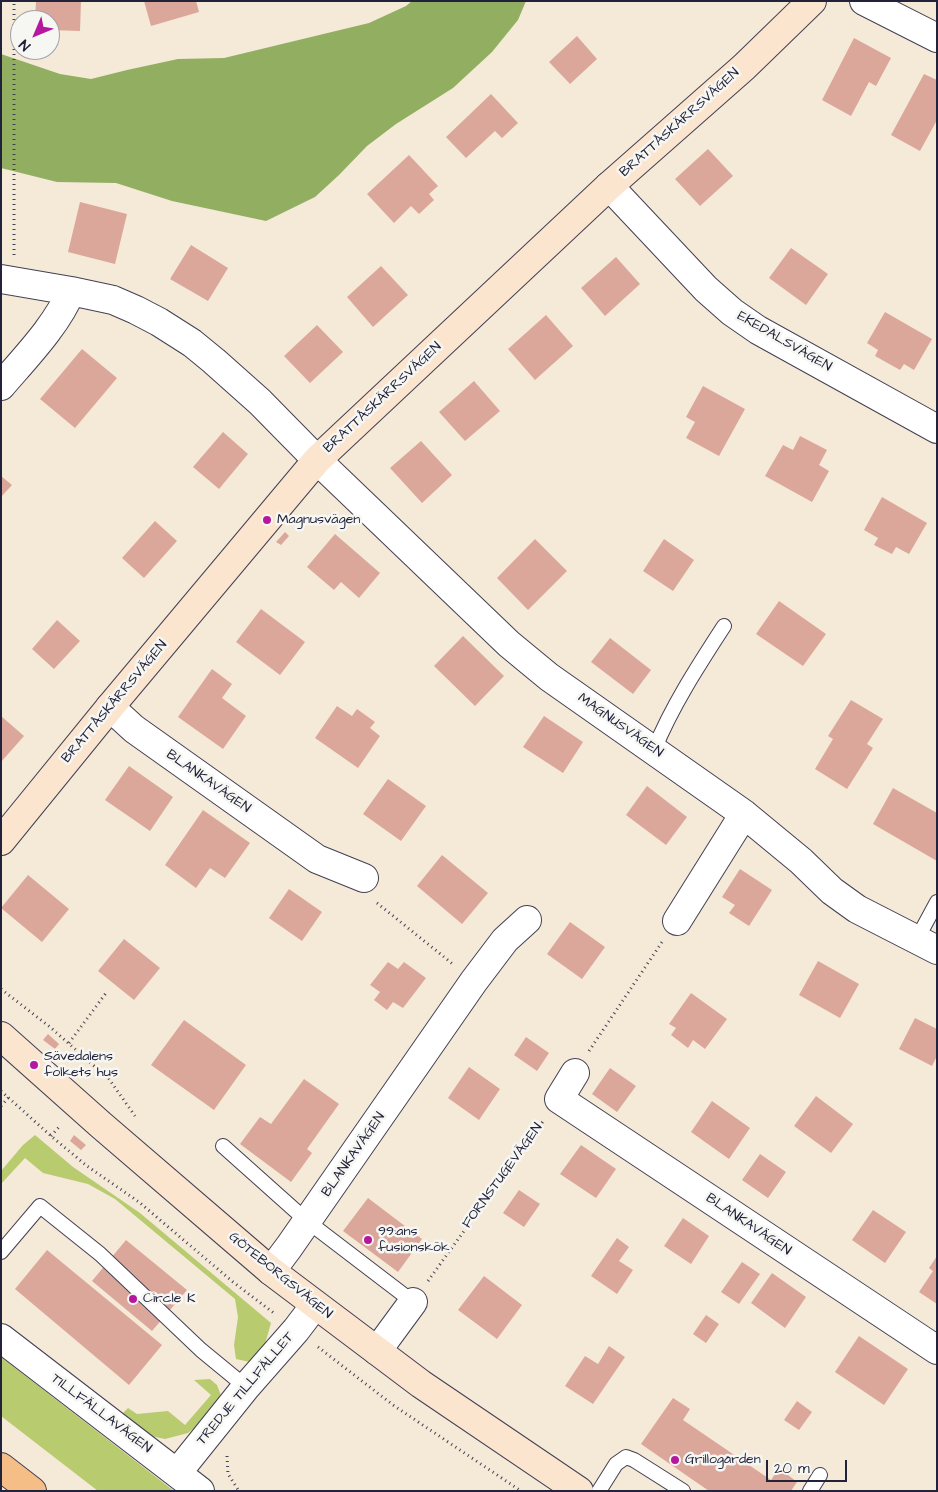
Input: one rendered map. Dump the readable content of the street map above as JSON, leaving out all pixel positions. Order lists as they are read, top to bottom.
{
  "streets": {
    "street": [
      "BRATTÅSKÄRRSVÄGEN",
      "EKEDALSVÄGEN",
      "MAGNUSVÄGEN",
      "BLANKAVÄGEN",
      "GÖTEBORGSVÄGEN",
      "TREDJE TILLFÄLLET",
      "TILLFÄLLAVÄGEN"
    ],
    "path": ["FORNSTUGEVÄGEN"]
  },
  "crossings": [
    ["BRATTÅSKÄRRSVÄGEN", "EKEDALSVÄGEN"],
    ["BRATTÅSKÄRRSVÄGEN", "MAGNUSVÄGEN"],
    ["BRATTÅSKÄRRSVÄGEN", "BLANKAVÄGEN"],
    ["BLANKAVÄGEN", "FORNSTUGEVÄGEN"],
    ["BLANKAVÄGEN", "GÖTEBORGSVÄGEN"],
    ["GÖTEBORGSVÄGEN", "TREDJE TILLFÄLLET"],
    ["TREDJE TILLFÄLLET", "TILLFÄLLAVÄGEN"]
  ],
  "places": [
    "Magnusvägen",
    "Sävedalens folkets hus",
    "99:ans fusionskök",
    "Circle K",
    "Grillogården"
  ],
  "scale_bar": "20 m",
  "north": "bottom left"
}
